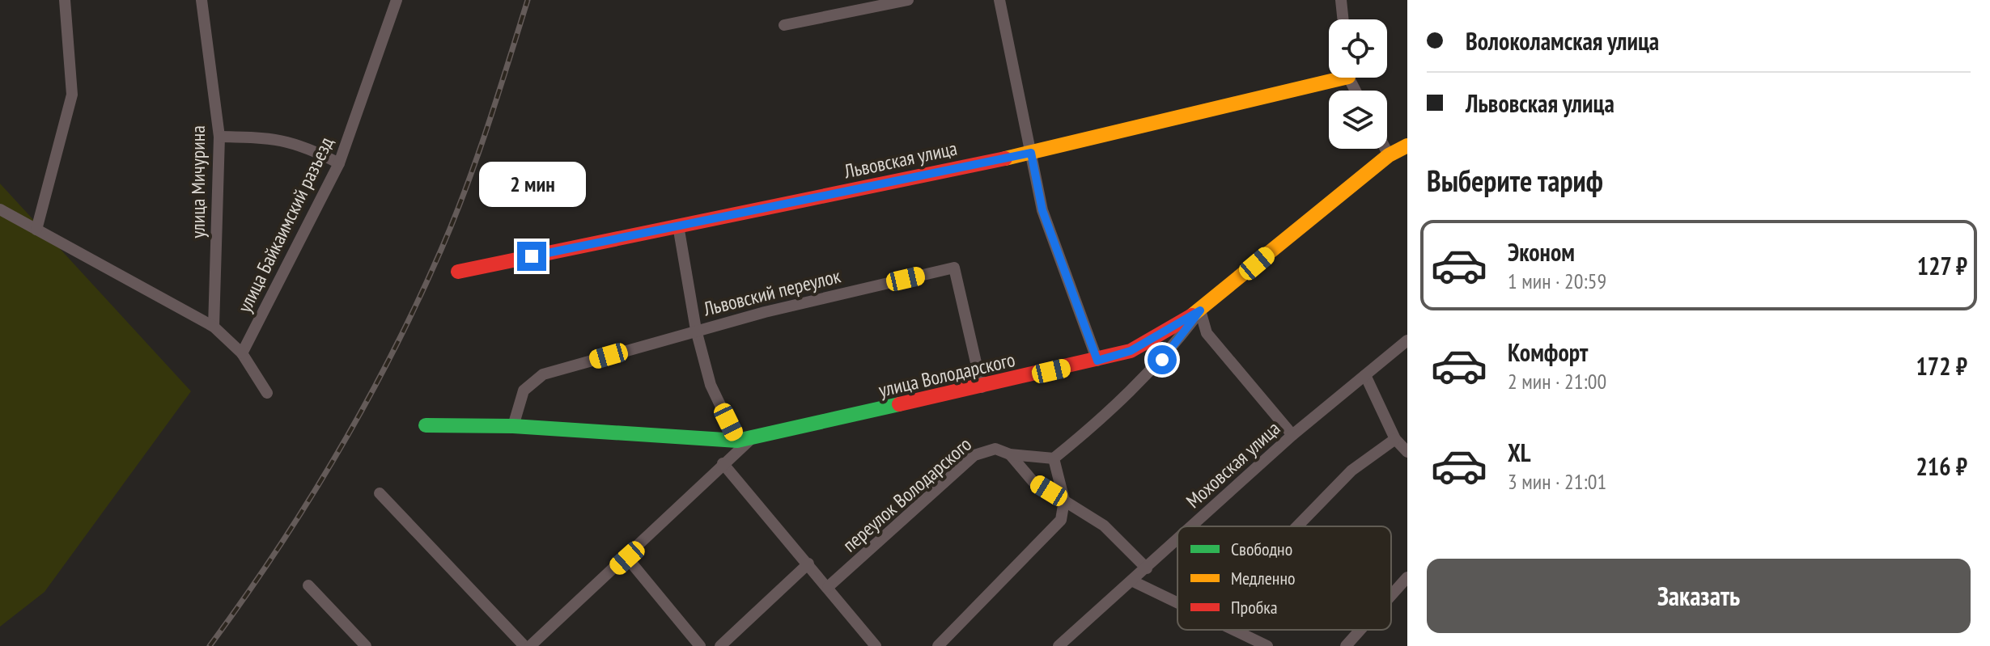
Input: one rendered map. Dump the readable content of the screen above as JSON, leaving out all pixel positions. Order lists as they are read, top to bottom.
{
  "streets": {
    "street": [
      "Львовская улица",
      "улица Мичурина",
      "улица Байкаимский разъезд",
      "Львовский переулок",
      "улица Володарского",
      "Моховская улица",
      "переулок Володарского"
    ]
  },
  "crossings": [
    ["Львовский переулок", "улица Володарского"]
  ],
  "legend": ["Свободно", "Медленно", "Пробка"],
  "page": {
    "banner": ["Волоколамская улица", "Львовская улица"],
    "heading": "Выберите тариф",
    "bubble": "2 мин",
    "list": [
      {
        "name": "Эконом",
        "note": "1 мин · 20:59",
        "value": "127 ₽"
      },
      {
        "name": "Комфорт",
        "note": "2 мин · 21:00",
        "value": "172 ₽"
      },
      {
        "name": "XL",
        "note": "3 мин · 21:01",
        "value": "216 ₽"
      }
    ],
    "buttons": "Заказать"
  }
}
